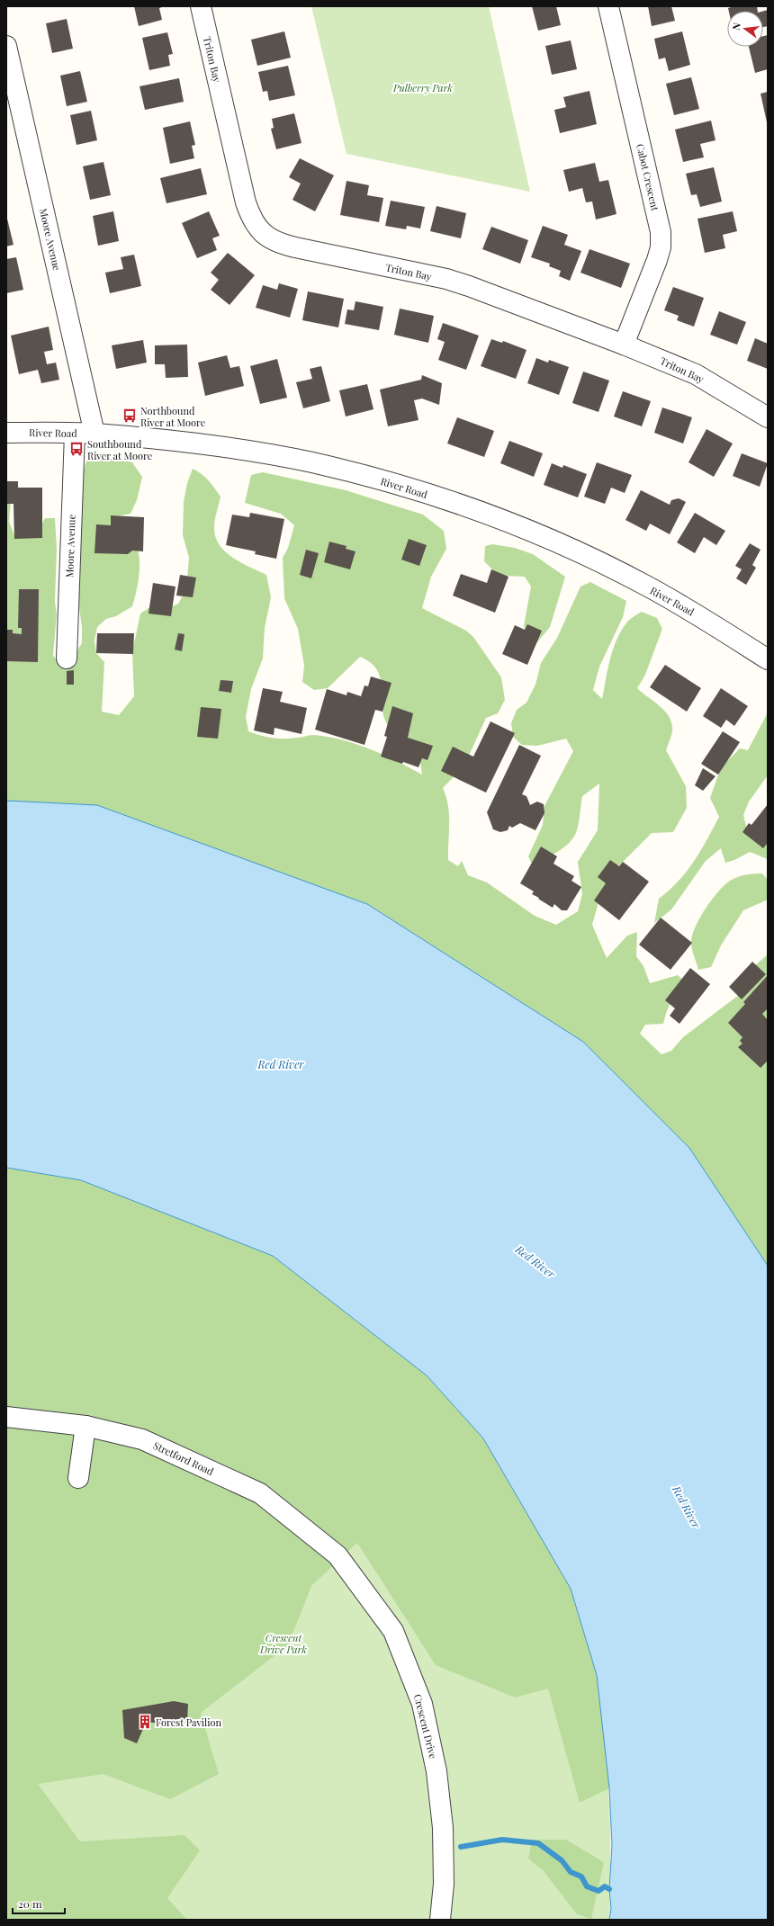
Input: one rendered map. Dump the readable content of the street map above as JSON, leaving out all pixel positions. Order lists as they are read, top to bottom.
{
  "streets": {
    "street": [
      "Triton Bay",
      "Cabot Crescent",
      "Moore Avenue",
      "River Road",
      "Stretford Road",
      "Crescent Drive"
    ]
  },
  "crossings": [
    ["Triton Bay", "Cabot Crescent"],
    ["Moore Avenue", "River Road"],
    ["Stretford Road", "Crescent Drive"]
  ],
  "water": ["Red River"],
  "parks": ["Pulberry Park", "Crescent Drive Park"],
  "places": {
    "bus stop": ["Northbound River at Moore", "Southbound River at Moore"],
    "building": ["Forest Pavilion"]
  },
  "scale_bar": "20 m",
  "north": "left"
}
